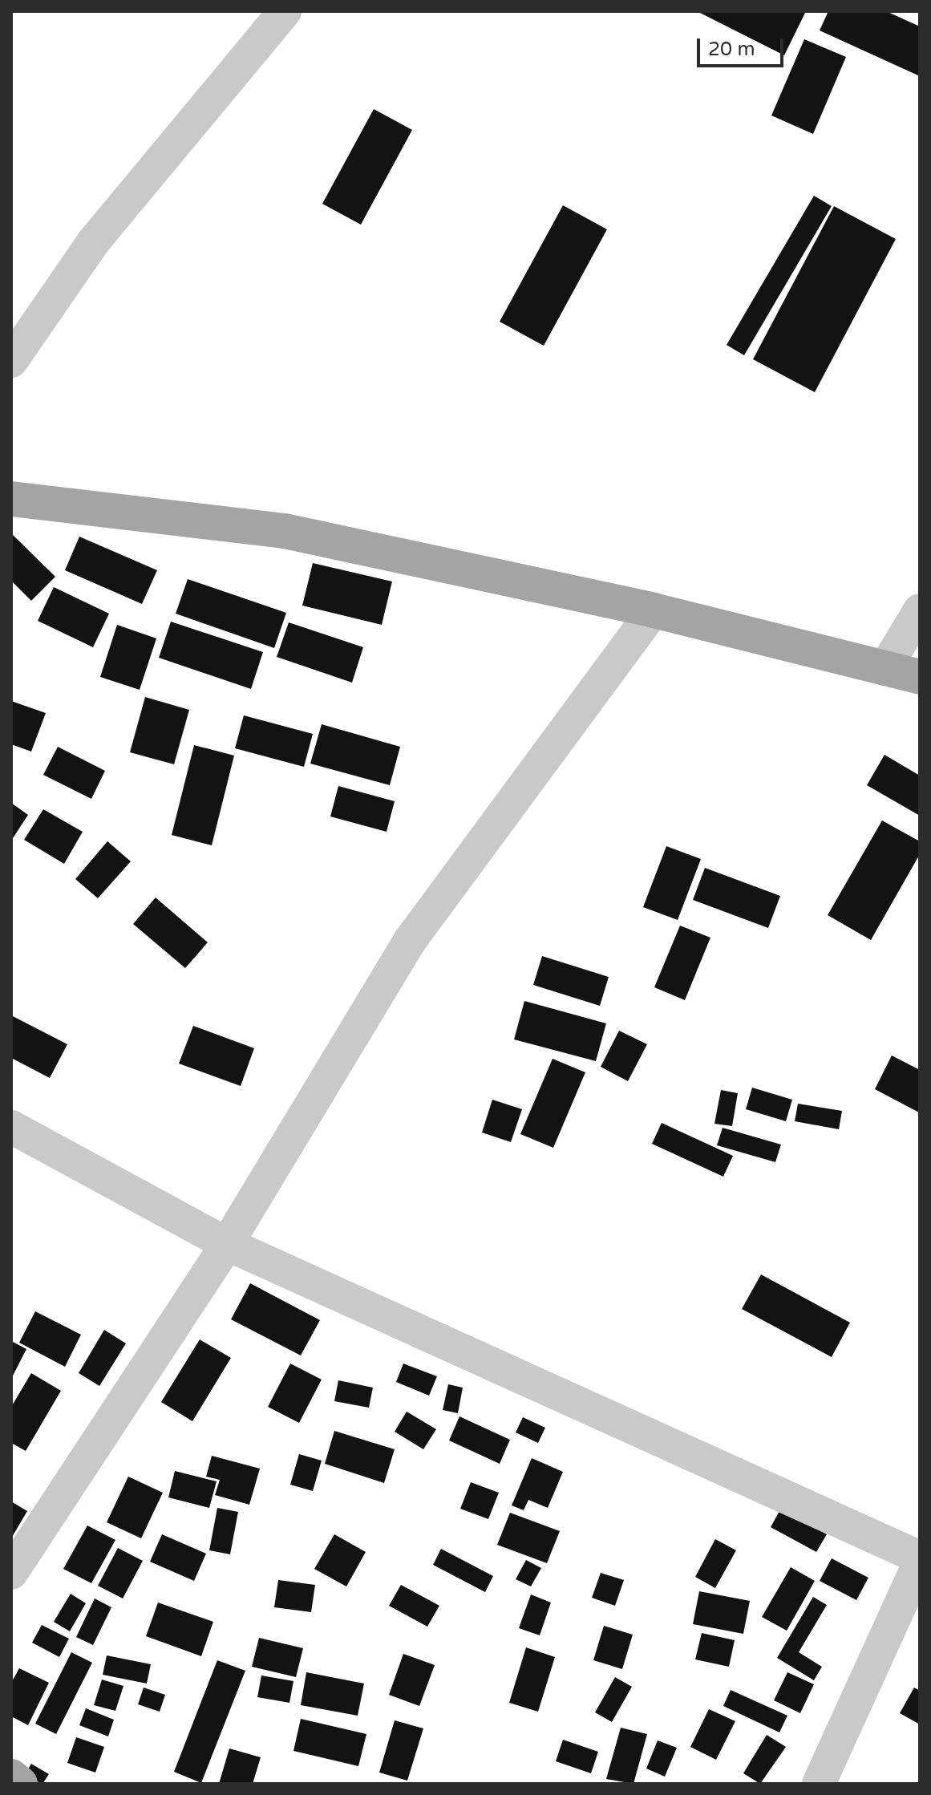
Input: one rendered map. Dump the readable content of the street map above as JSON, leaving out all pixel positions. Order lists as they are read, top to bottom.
{
  "scale_bar": "20 m"
}
